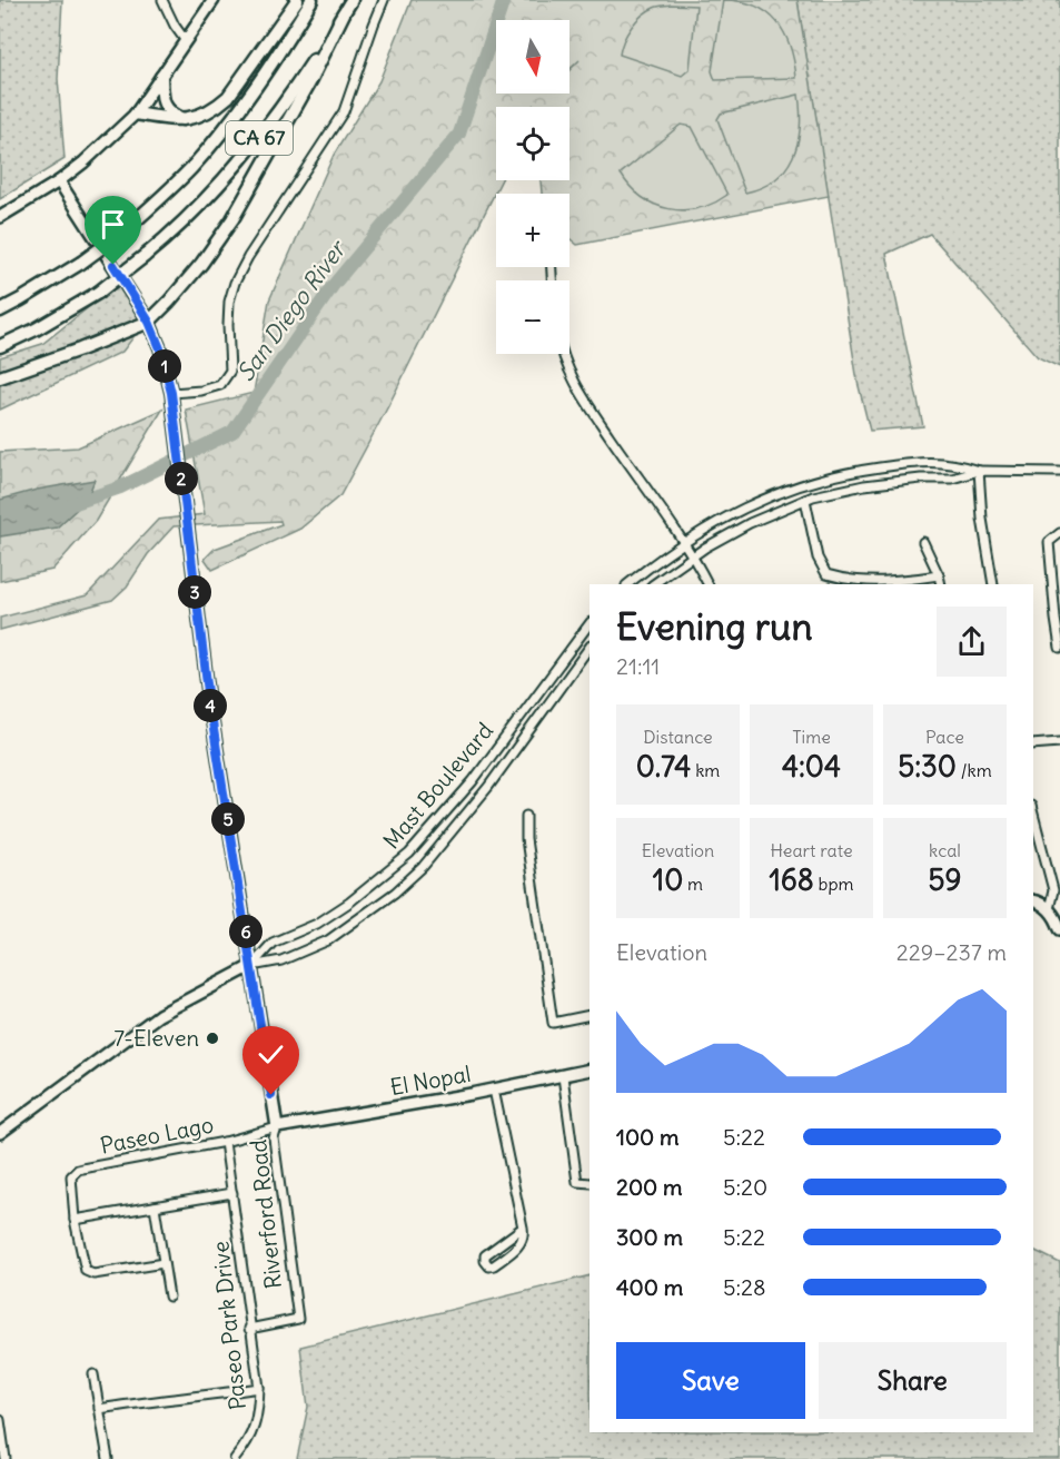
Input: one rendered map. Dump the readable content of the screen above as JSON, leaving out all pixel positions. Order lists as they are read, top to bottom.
{
  "streets": {
    "highway": ["CA 67"],
    "main road": ["El Nopal", "Riverford Road"],
    "street": ["Mast Boulevard", "Paseo Lago", "Paseo Park Drive"]
  },
  "crossings": [
    ["Mast Boulevard", "Riverford Road"],
    ["El Nopal", "Paseo Lago"],
    ["El Nopal", "Riverford Road"],
    ["Paseo Lago", "Riverford Road"],
    ["Paseo Lago", "Paseo Park Drive"],
    ["Riverford Road", "Paseo Park Drive"]
  ],
  "water": ["San Diego River"],
  "places": ["7-Eleven"],
  "north": "bottom",
  "page": {
    "map_buttons": ["+", "−"],
    "pins": [
      "1",
      "2",
      "3",
      "4",
      "5",
      "6"
    ],
    "heading": ["Evening run", "21:11"],
    "stats": [
      ["Distance", "0.74 km"],
      ["Time", "4:04"],
      ["Pace", "5:30 /km"],
      ["Elevation", "10 m"],
      ["Heart rate", "168 bpm"],
      ["kcal", "59"]
    ],
    "chart": ["Elevation", "229–237 m"],
    "list": [
      {
        "name": "100 m",
        "note": "5:22"
      },
      {
        "name": "200 m",
        "note": "5:20"
      },
      {
        "name": "300 m",
        "note": "5:22"
      },
      {
        "name": "400 m",
        "note": "5:28"
      }
    ],
    "buttons": ["Save", "Share"]
  }
}
